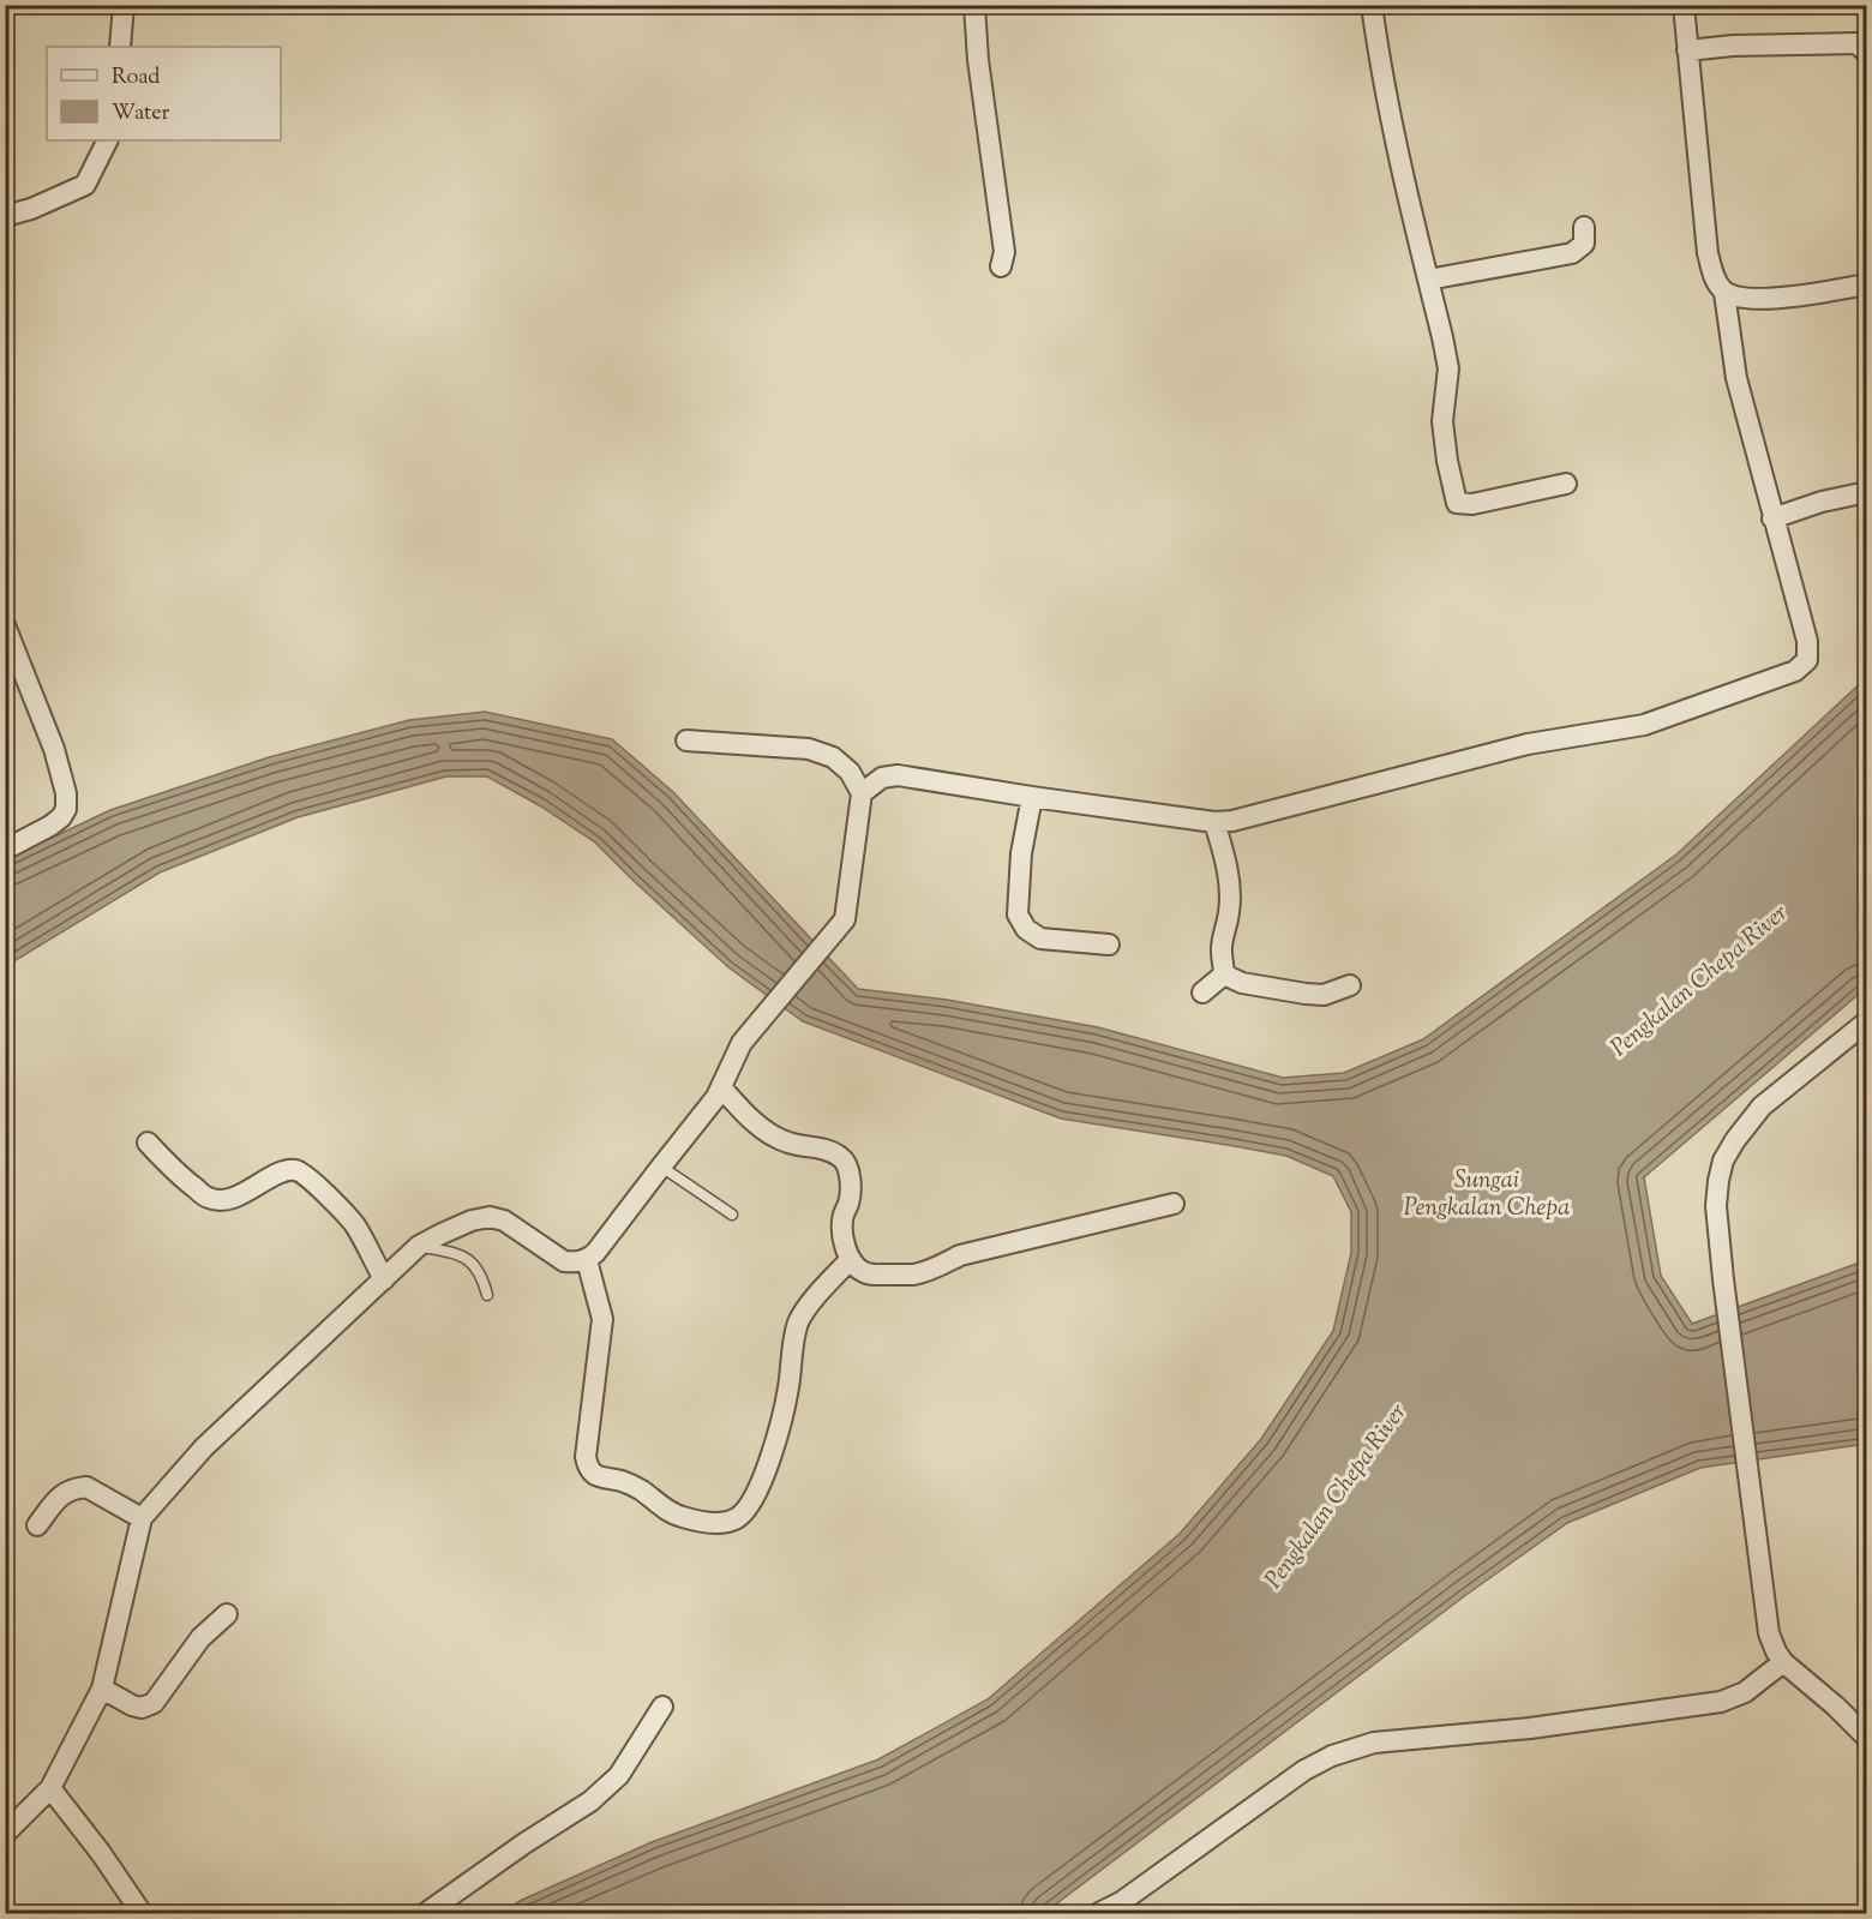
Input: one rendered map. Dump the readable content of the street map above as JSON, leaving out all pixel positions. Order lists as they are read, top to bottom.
{
  "water": ["Pengkalan Chepa River", "Sungai Pengkalan Chepa"],
  "legend": ["Road", "Water"]
}
